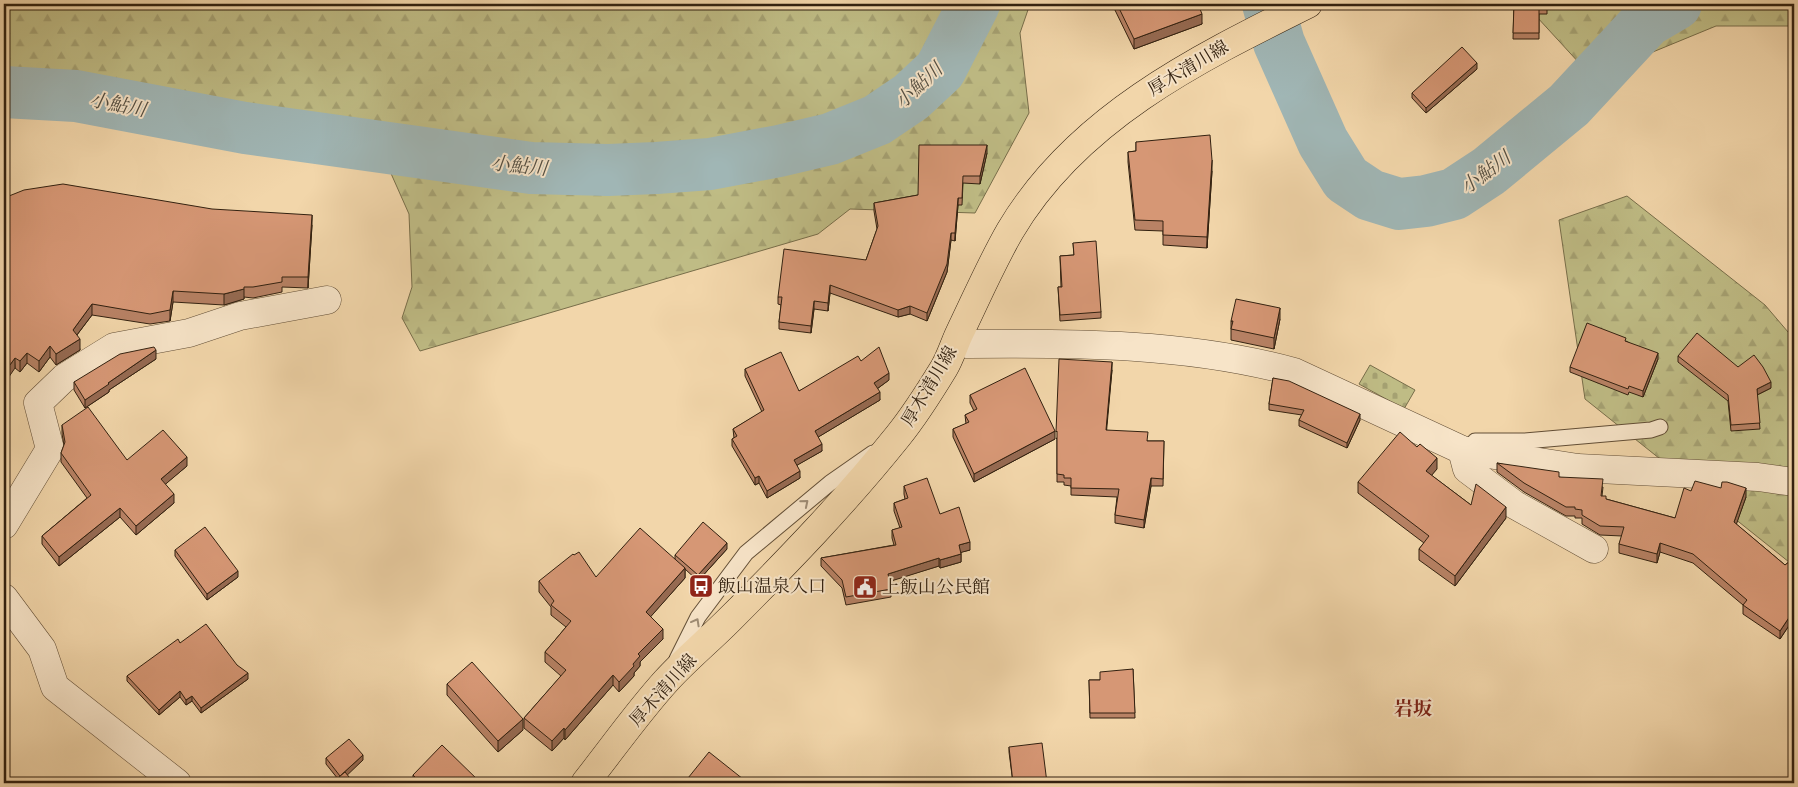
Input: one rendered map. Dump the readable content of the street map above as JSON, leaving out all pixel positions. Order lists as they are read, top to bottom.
{
  "streets": {
    "main road": ["厚木清川線"]
  },
  "districts": ["岩坂"],
  "water": ["小鮎川"],
  "places": {
    "bus stop": ["飯山温泉入口"],
    "public building": ["上飯山公民館"]
  }
}
